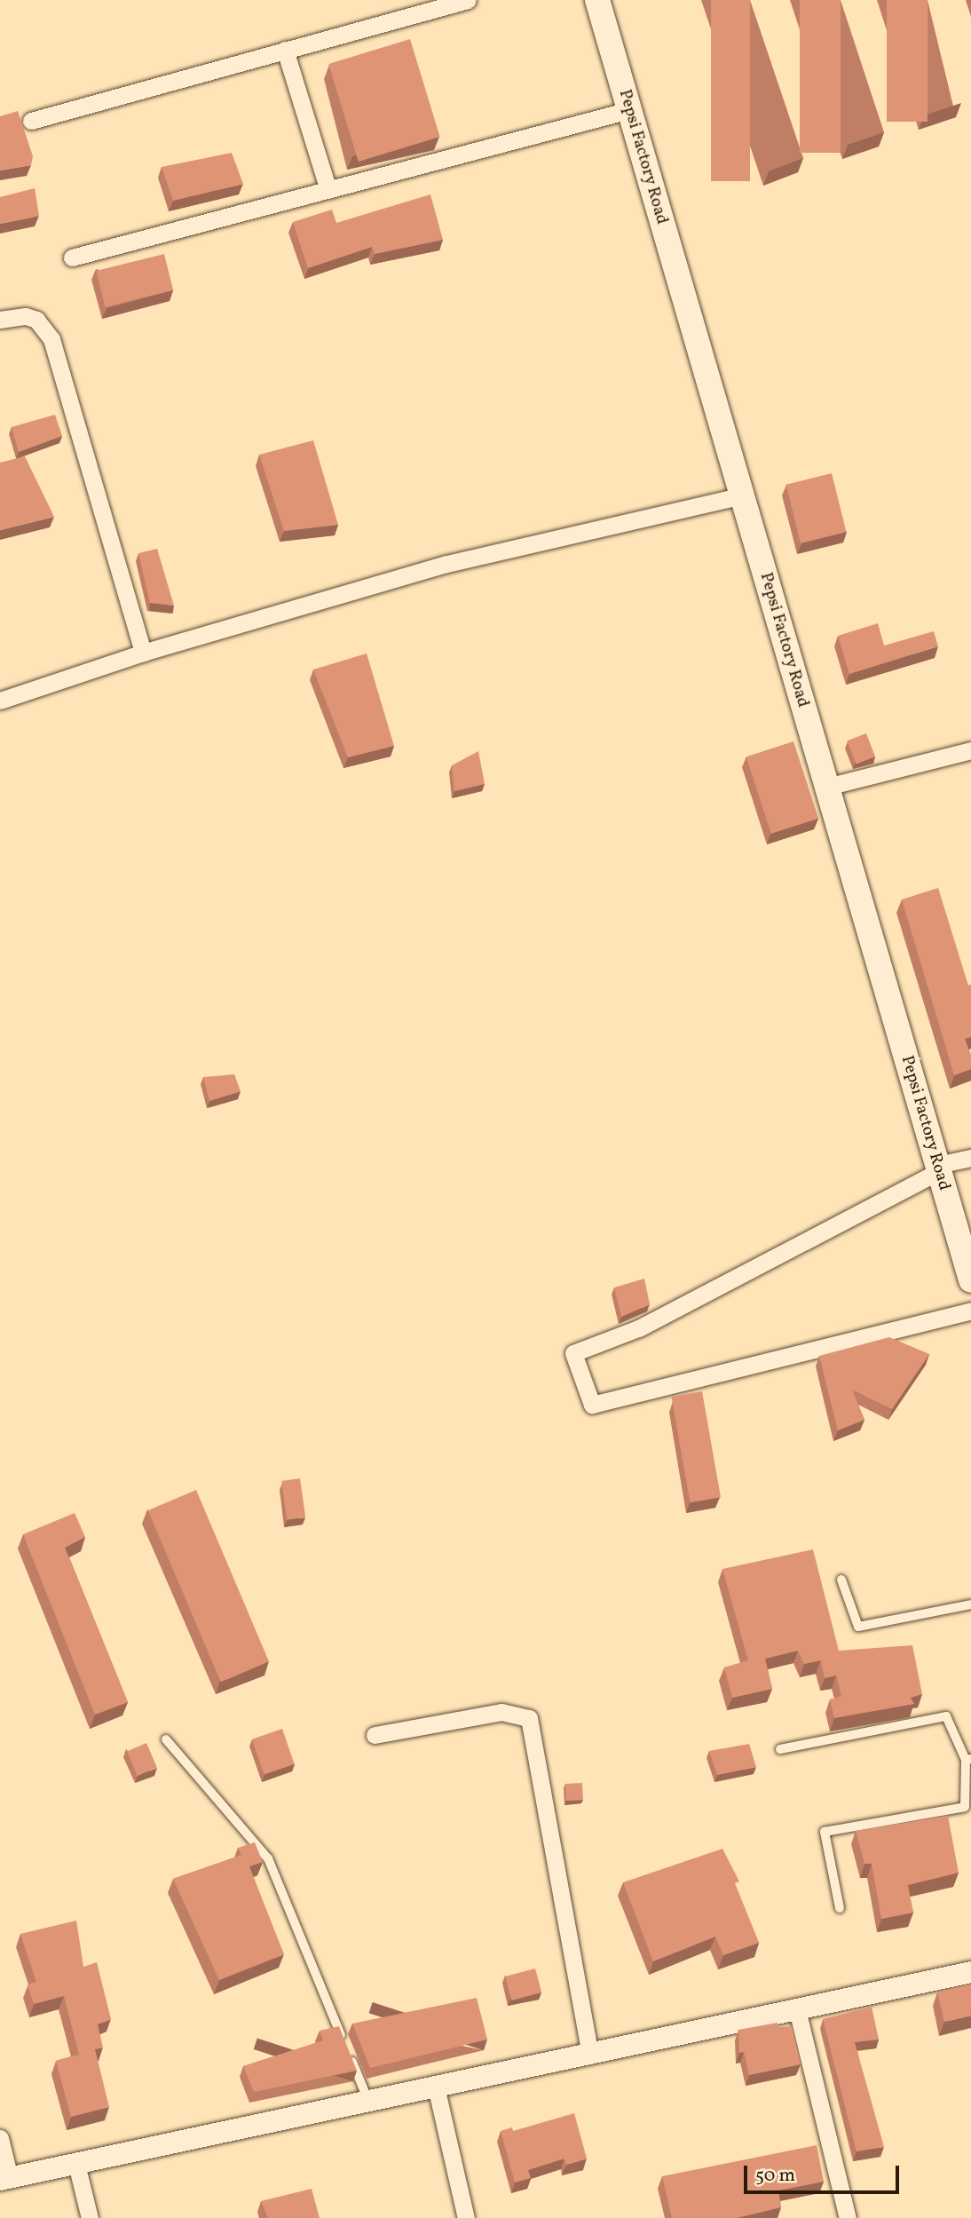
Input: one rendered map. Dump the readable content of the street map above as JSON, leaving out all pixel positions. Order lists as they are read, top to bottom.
{
  "streets": {
    "main road": ["Pepsi Factory Road"]
  },
  "scale_bar": "50 m"
}
